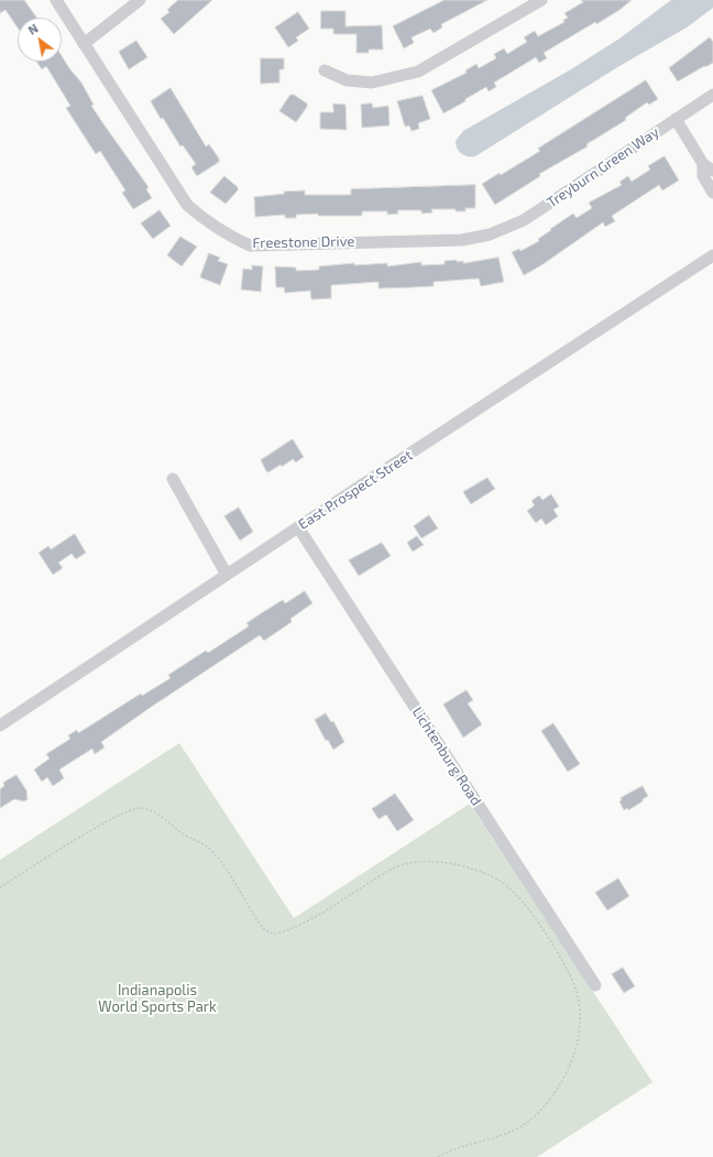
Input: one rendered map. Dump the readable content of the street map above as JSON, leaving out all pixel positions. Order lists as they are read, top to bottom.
{
  "streets": {
    "street": [
      "Treyburn Green Way",
      "Freestone Drive",
      "East Prospect Street",
      "Lichtenburg Road"
    ]
  },
  "crossings": [
    ["Treyburn Green Way", "Freestone Drive"],
    ["East Prospect Street", "Lichtenburg Road"]
  ],
  "parks": ["Indianapolis World Sports Park"],
  "north": "top left"
}
